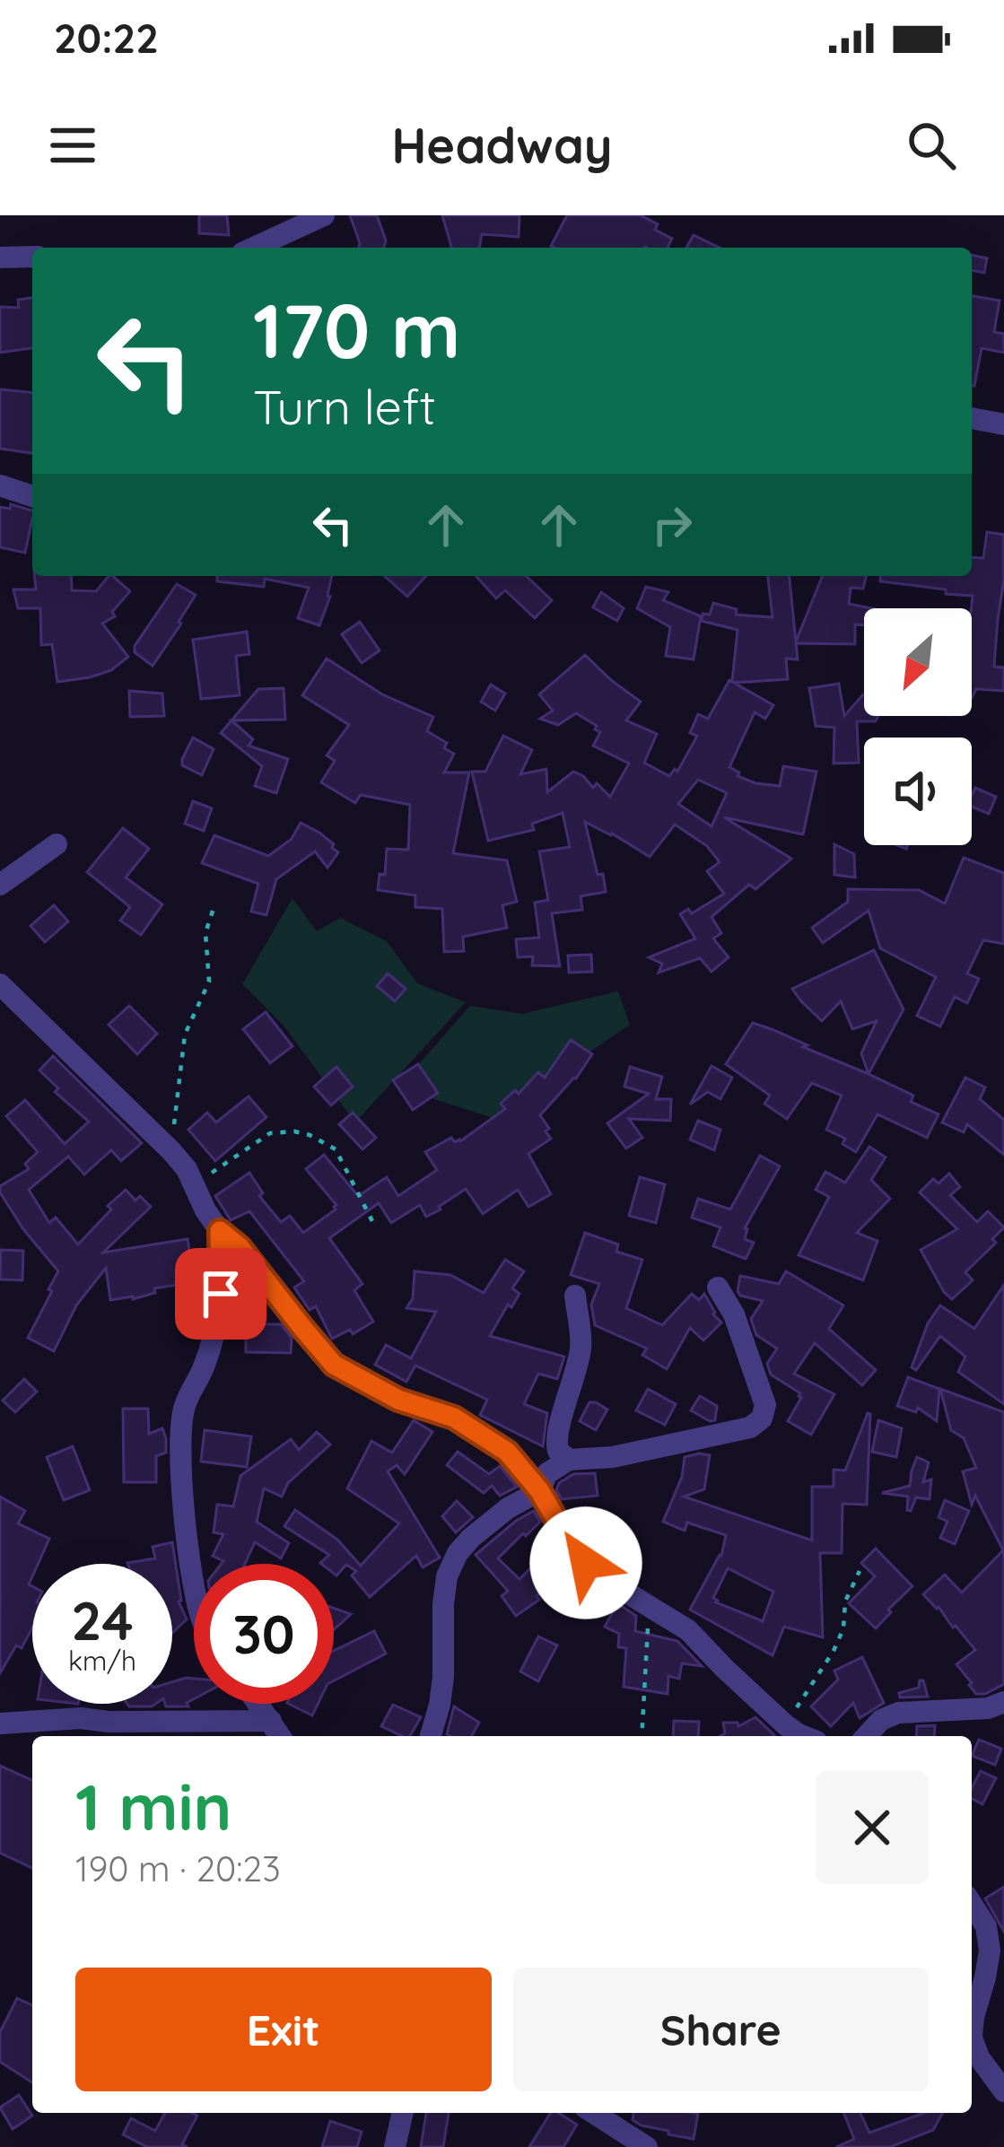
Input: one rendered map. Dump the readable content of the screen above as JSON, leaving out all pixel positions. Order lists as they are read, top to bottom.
{
  "north": "bottom left",
  "page": {
    "status": "20:22",
    "header": "Headway",
    "turn": ["170 m", "Turn left"],
    "speed": "24 km/h",
    "limit": "30",
    "heading": ["1 min", "190 m · 20:23"],
    "buttons": ["Exit", "Share"]
  }
}
